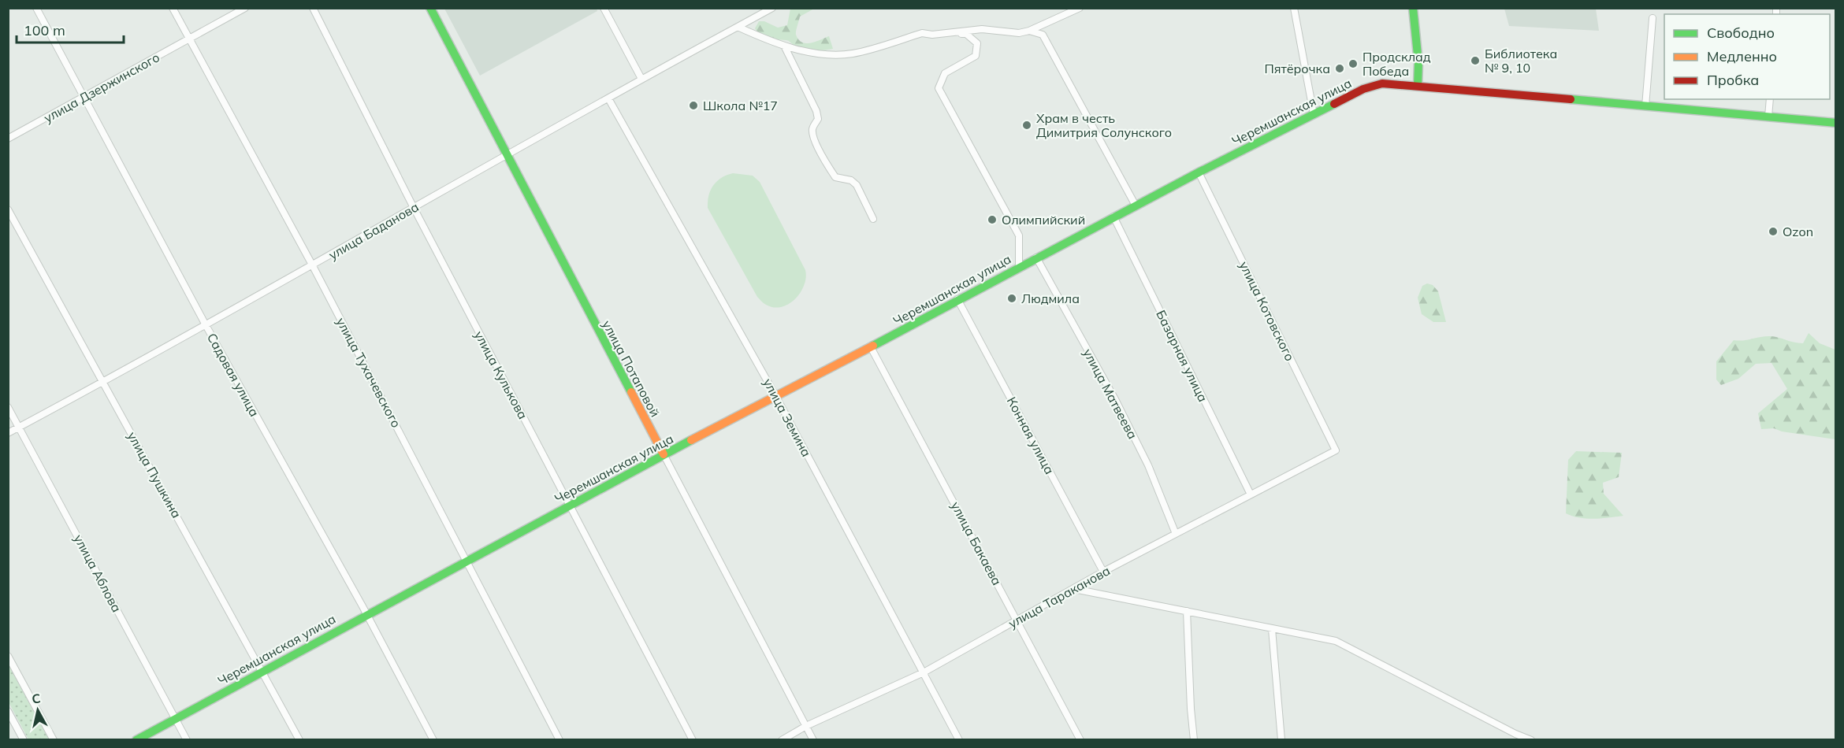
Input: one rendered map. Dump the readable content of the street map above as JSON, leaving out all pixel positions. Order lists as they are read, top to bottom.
{
  "streets": {
    "main road": ["Черемшанская улица", "улица Потаповой"],
    "street": [
      "улица Дзержинского",
      "улица Баданова",
      "улица Котовского",
      "Базарная улица",
      "улица Тухачевского",
      "Садовая улица",
      "улица Кулькова",
      "улица Матвеева",
      "улица Земина",
      "Конная улица",
      "улица Пушкина",
      "улица Бакаева",
      "улица Аблова",
      "улица Тараканова"
    ]
  },
  "crossings": [
    ["улица Дзержинского", "улица Тухачевского"],
    ["улица Дзержинского", "Садовая улица"],
    ["Черемшанская улица", "улица Котовского"],
    ["Черемшанская улица", "Базарная улица"],
    ["Черемшанская улица", "улица Потаповой"],
    ["Черемшанская улица", "улица Тухачевского"],
    ["Черемшанская улица", "Садовая улица"],
    ["Черемшанская улица", "улица Кулькова"],
    ["Черемшанская улица", "улица Матвеева"],
    ["Черемшанская улица", "улица Земина"],
    ["Черемшанская улица", "Конная улица"],
    ["Черемшанская улица", "улица Пушкина"],
    ["Черемшанская улица", "улица Бакаева"],
    ["Черемшанская улица", "улица Аблова"],
    ["улица Баданова", "улица Потаповой"],
    ["улица Баданова", "улица Тухачевского"],
    ["улица Баданова", "Садовая улица"],
    ["улица Баданова", "улица Кулькова"],
    ["улица Баданова", "улица Земина"],
    ["улица Баданова", "улица Пушкина"],
    ["улица Баданова", "улица Аблова"],
    ["улица Котовского", "улица Тараканова"],
    ["Базарная улица", "улица Тараканова"],
    ["улица Потаповой", "улица Тараканова"],
    ["улица Матвеева", "улица Тараканова"],
    ["улица Земина", "улица Тараканова"],
    ["Конная улица", "улица Тараканова"],
    ["улица Бакаева", "улица Тараканова"]
  ],
  "places": [
    "Библиотека № 9, 10",
    "Продсклад Победа",
    "Пятёрочка",
    "Школа №17",
    "Храм в честь Димитрия Солунского",
    "Олимпийский",
    "Ozon",
    "Людмила"
  ],
  "legend": ["Свободно", "Медленно", "Пробка"],
  "scale_bar": "100 m",
  "north": "top"
}
